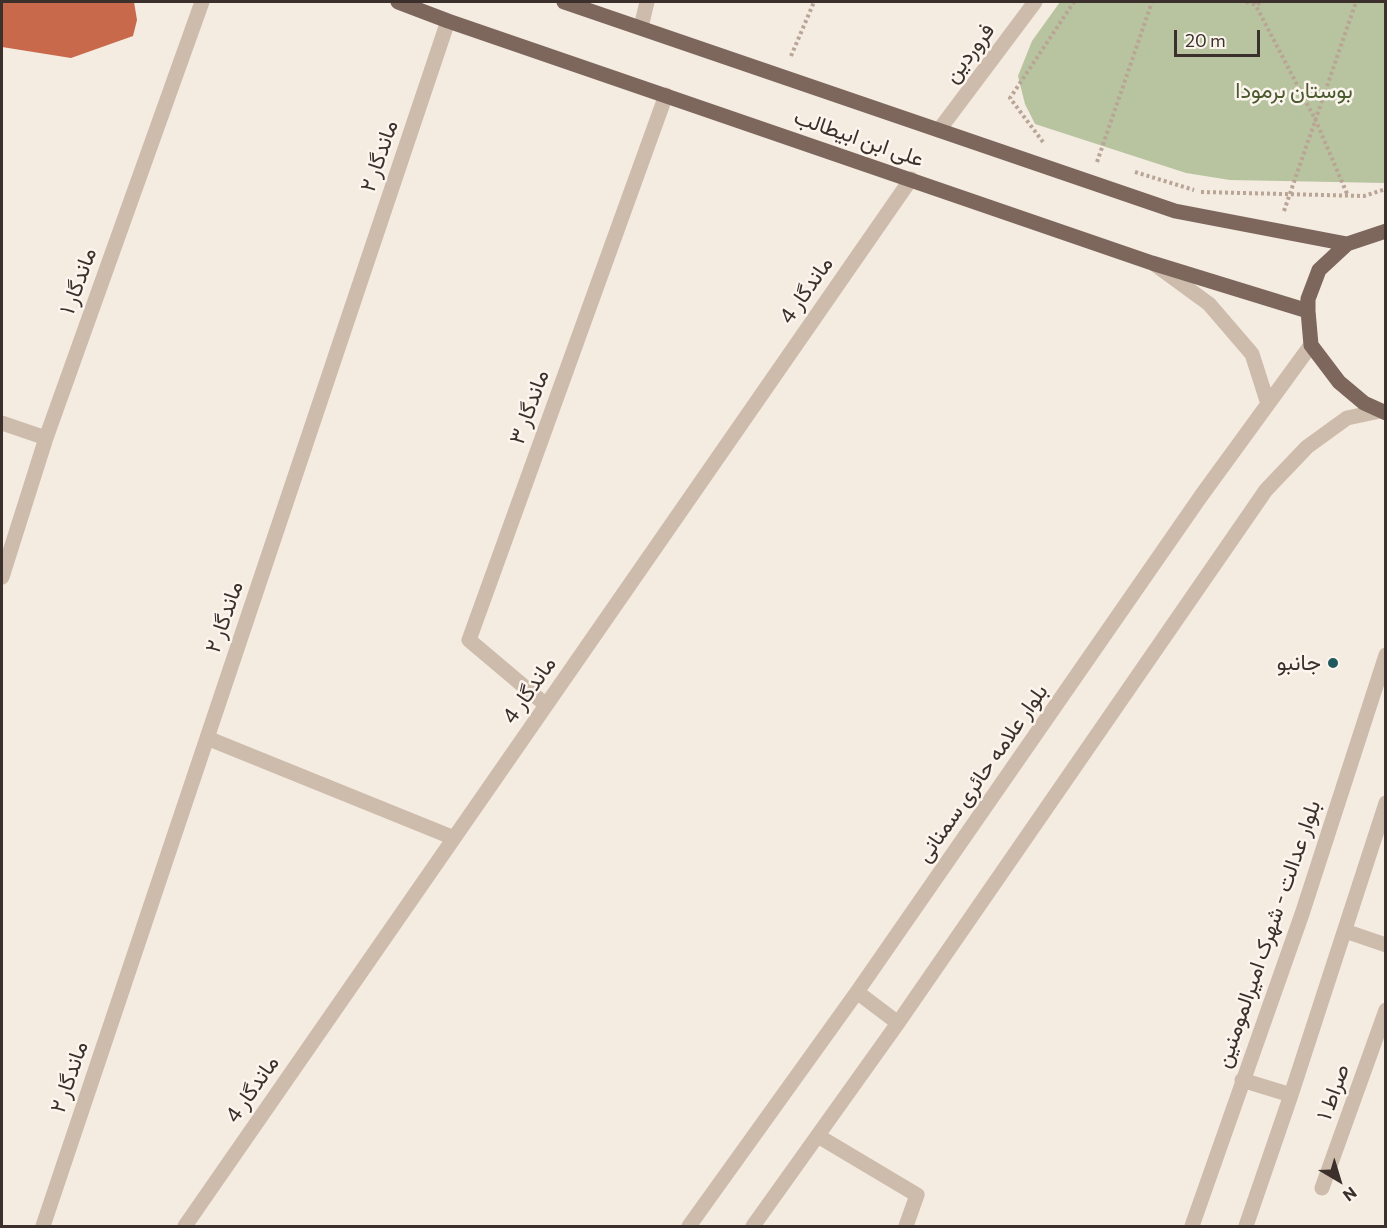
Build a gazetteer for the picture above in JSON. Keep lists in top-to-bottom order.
{
  "streets": {
    "main road": ["علی ابن ابیطالب"],
    "street": [
      "فروردین",
      "ماندگار ۲",
      "ماندگار ۱",
      "ماندگار 4",
      "ماندگار ۳",
      "بلوار علامه حائری سمنانی",
      "بلوار عدالت - شهرک امیرالمومنین",
      "صراط ۱"
    ]
  },
  "crossings": [
    ["فروردین", "علی ابن ابیطالب"],
    ["علی ابن ابیطالب", "ماندگار ۲"],
    ["علی ابن ابیطالب", "ماندگار 4"],
    ["علی ابن ابیطالب", "ماندگار ۳"],
    ["ماندگار 4", "ماندگار ۳"]
  ],
  "parks": ["بوستان برمودا"],
  "places": ["جانبو"],
  "scale_bar": "20 m",
  "north": "bottom right"
}
